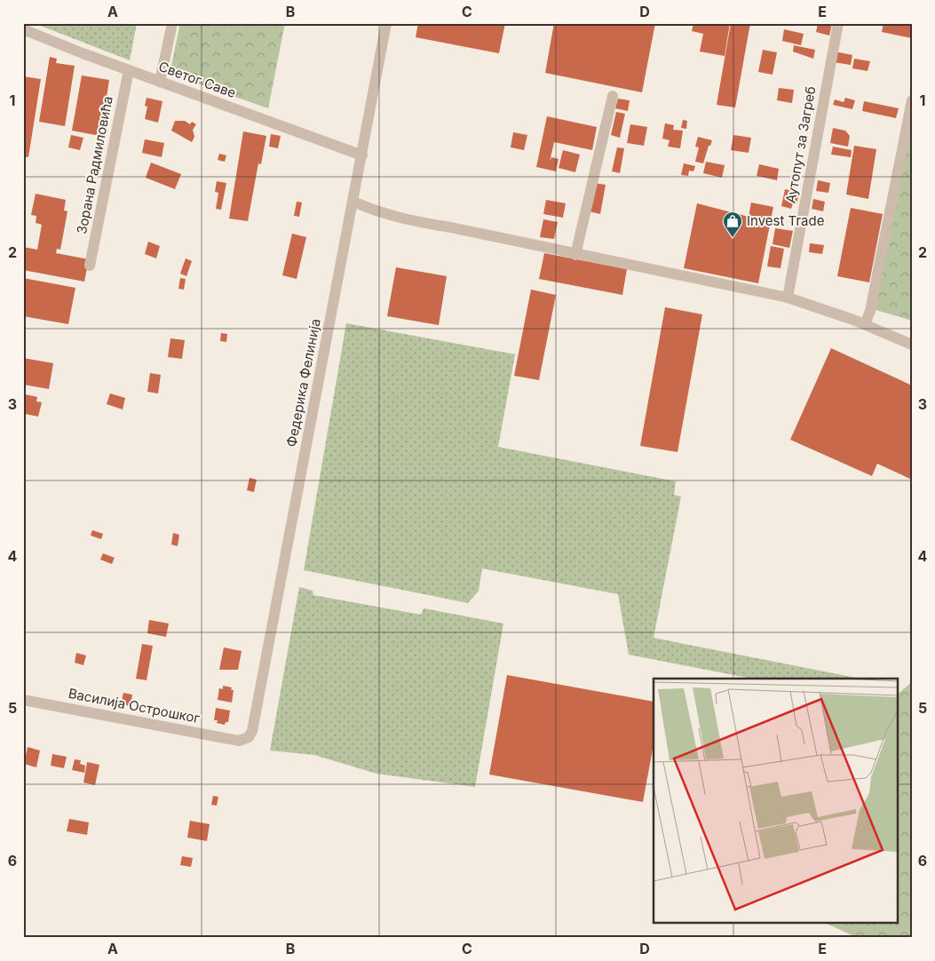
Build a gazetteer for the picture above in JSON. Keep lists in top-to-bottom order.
{
  "streets": {
    "street": [
      "Светог Саве",
      "Аутопут за Загреб",
      "Зорана Радмиловића",
      "Федерика Фелинија",
      "Василија Острошког"
    ]
  },
  "crossings": [
    ["Светог Саве", "Зорана Радмиловића"],
    ["Светог Саве", "Федерика Фелинија"],
    ["Федерика Фелинија", "Василија Острошког"]
  ],
  "places": {
    "shop": ["Invest Trade"]
  },
  "grid": {
    "columns": [
      "A",
      "B",
      "C",
      "D",
      "E"
    ],
    "rows": [
      "1",
      "2",
      "3",
      "4",
      "5",
      "6"
    ]
  }
}
